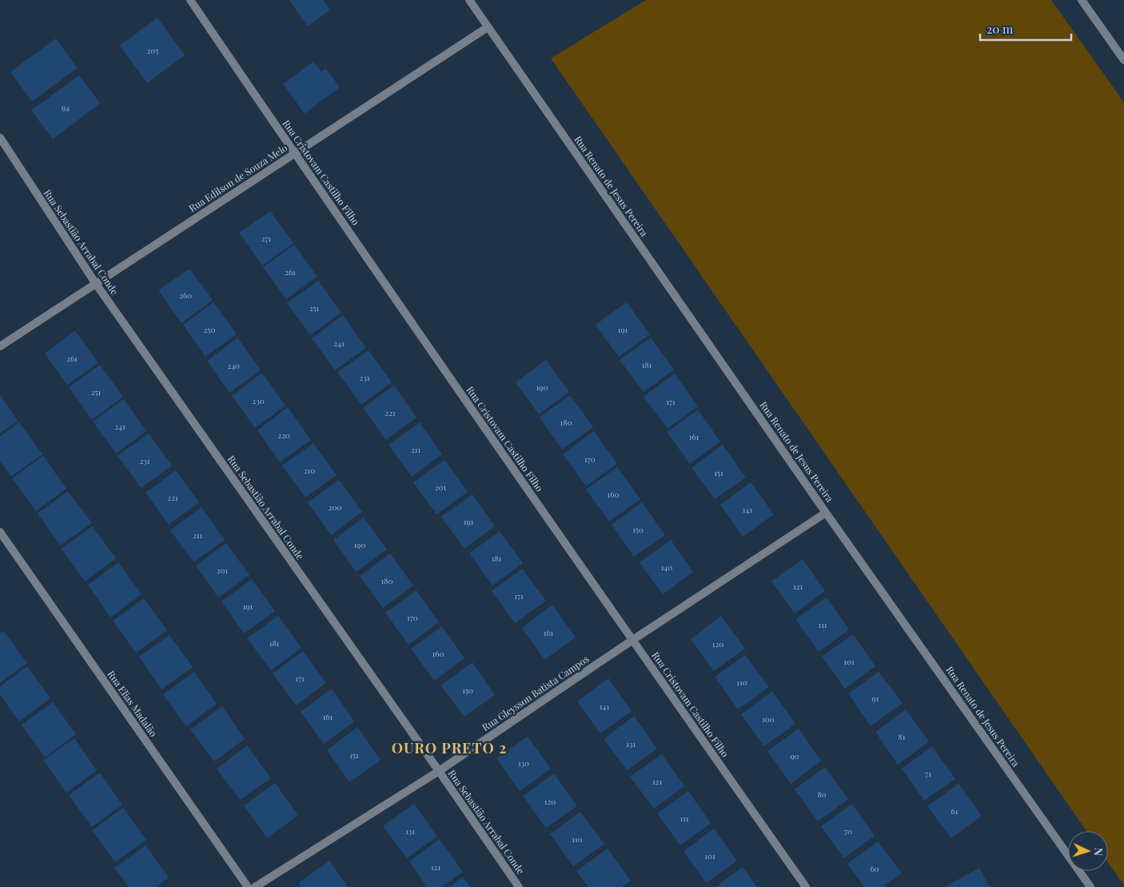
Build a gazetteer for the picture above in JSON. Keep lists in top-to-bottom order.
{
  "streets": {
    "street": [
      "Rua Cristovam Castilho Filho",
      "Rua Edilson de Souza Melo",
      "Rua Renato de Jesus Pereira",
      "Rua Sebastião Arrabal Conde",
      "Rua Gleysson Batista Campos",
      "Rua Elias Madalão"
    ]
  },
  "crossings": [
    ["Rua Cristovam Castilho Filho", "Rua Edilson de Souza Melo"],
    ["Rua Cristovam Castilho Filho", "Rua Gleysson Batista Campos"],
    ["Rua Edilson de Souza Melo", "Rua Renato de Jesus Pereira"],
    ["Rua Edilson de Souza Melo", "Rua Sebastião Arrabal Conde"],
    ["Rua Renato de Jesus Pereira", "Rua Gleysson Batista Campos"],
    ["Rua Sebastião Arrabal Conde", "Rua Gleysson Batista Campos"]
  ],
  "districts": ["OURO PRETO 2"],
  "house_numbers": [
    "205",
    "94",
    "271",
    "261",
    "260",
    "251",
    "250",
    "191",
    "241",
    "261",
    "181",
    "240",
    "231",
    "190",
    "251",
    "230",
    "171",
    "221",
    "180",
    "241",
    "220",
    "161",
    "211",
    "170",
    "231",
    "210",
    "151",
    "201",
    "160",
    "221",
    "200",
    "141",
    "191",
    "150",
    "211",
    "190",
    "181",
    "140",
    "201",
    "180",
    "121",
    "171",
    "191",
    "170",
    "111",
    "161",
    "181",
    "120",
    "160",
    "101",
    "171",
    "110",
    "150",
    "91",
    "141",
    "161",
    "100",
    "81",
    "131",
    "151",
    "90",
    "130",
    "71",
    "121",
    "80",
    "120",
    "61",
    "111",
    "131",
    "70",
    "110",
    "101",
    "121",
    "60"
  ],
  "scale_bar": "20 m",
  "north": "right"
}
